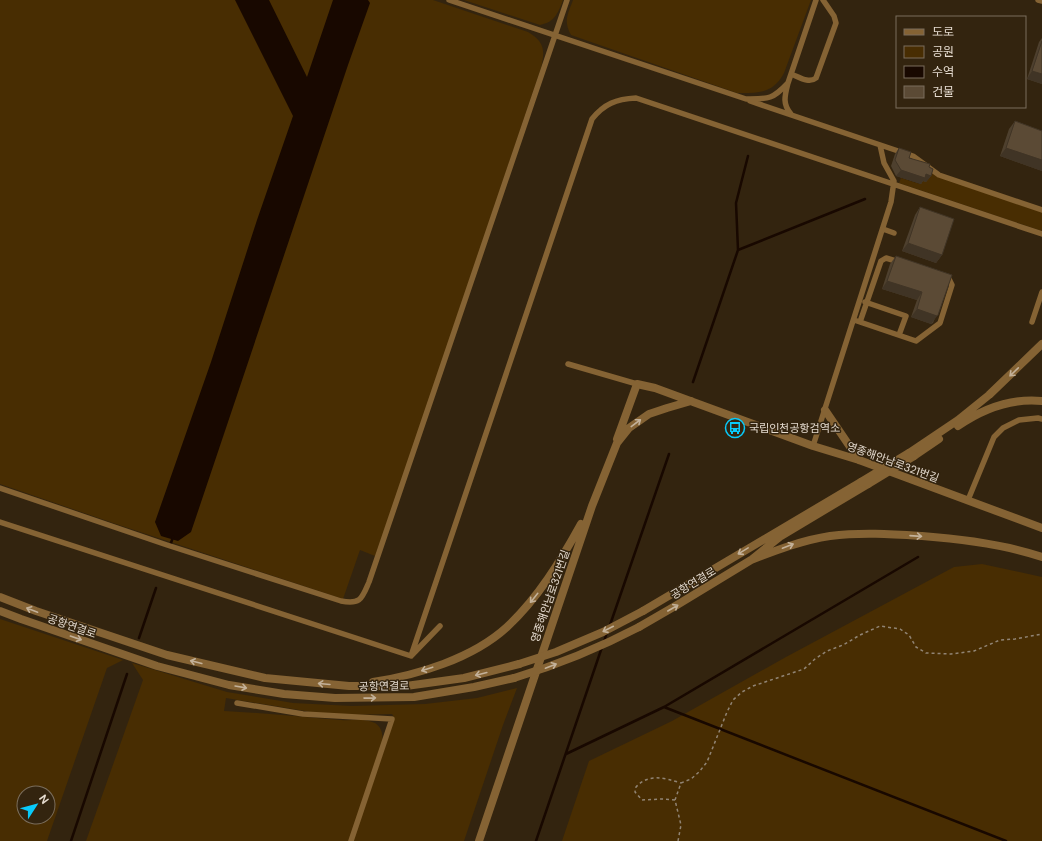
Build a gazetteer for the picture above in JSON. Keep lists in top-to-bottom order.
{
  "streets": {
    "street": ["영종해안남로321번길", "공항연결로"]
  },
  "places": {
    "bus stop": ["국립인천공항검역소"]
  },
  "legend": [
    "도로",
    "공원",
    "수역",
    "건물"
  ],
  "north": "top right"
}
